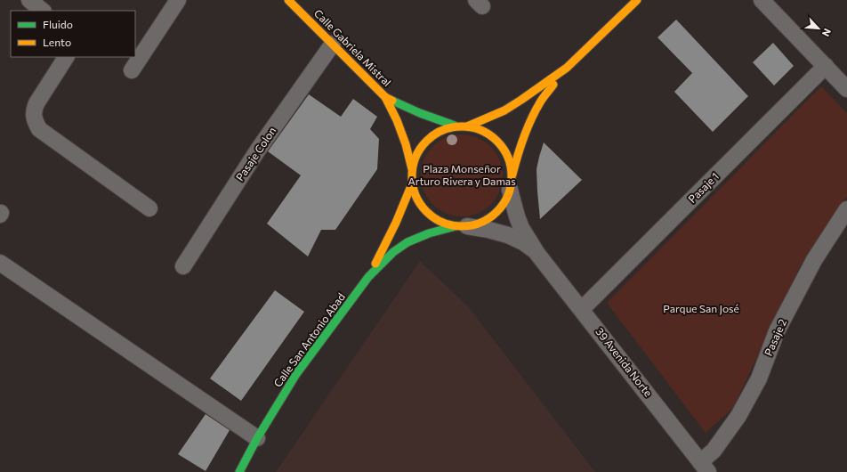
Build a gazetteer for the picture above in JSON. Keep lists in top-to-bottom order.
{
  "streets": {
    "main road": ["Calle Gabriela Mistral", "Calle San Antonio Abad"],
    "street": [
      "Pasaje Colon",
      "Pasaje 1",
      "Pasaje 2",
      "39 Avenida Norte"
    ]
  },
  "crossings": [
    ["Calle Gabriela Mistral", "Pasaje Colon"],
    ["Calle Gabriela Mistral", "Calle San Antonio Abad"],
    ["Calle Gabriela Mistral", "39 Avenida Norte"],
    ["Pasaje 1", "39 Avenida Norte"],
    ["Pasaje 2", "39 Avenida Norte"],
    ["Calle San Antonio Abad", "39 Avenida Norte"]
  ],
  "parks": ["Plaza Monseñor Arturo Rivera y Damas", "Parque San José"],
  "legend": ["Fluido", "Lento"],
  "north": "bottom right"
}
